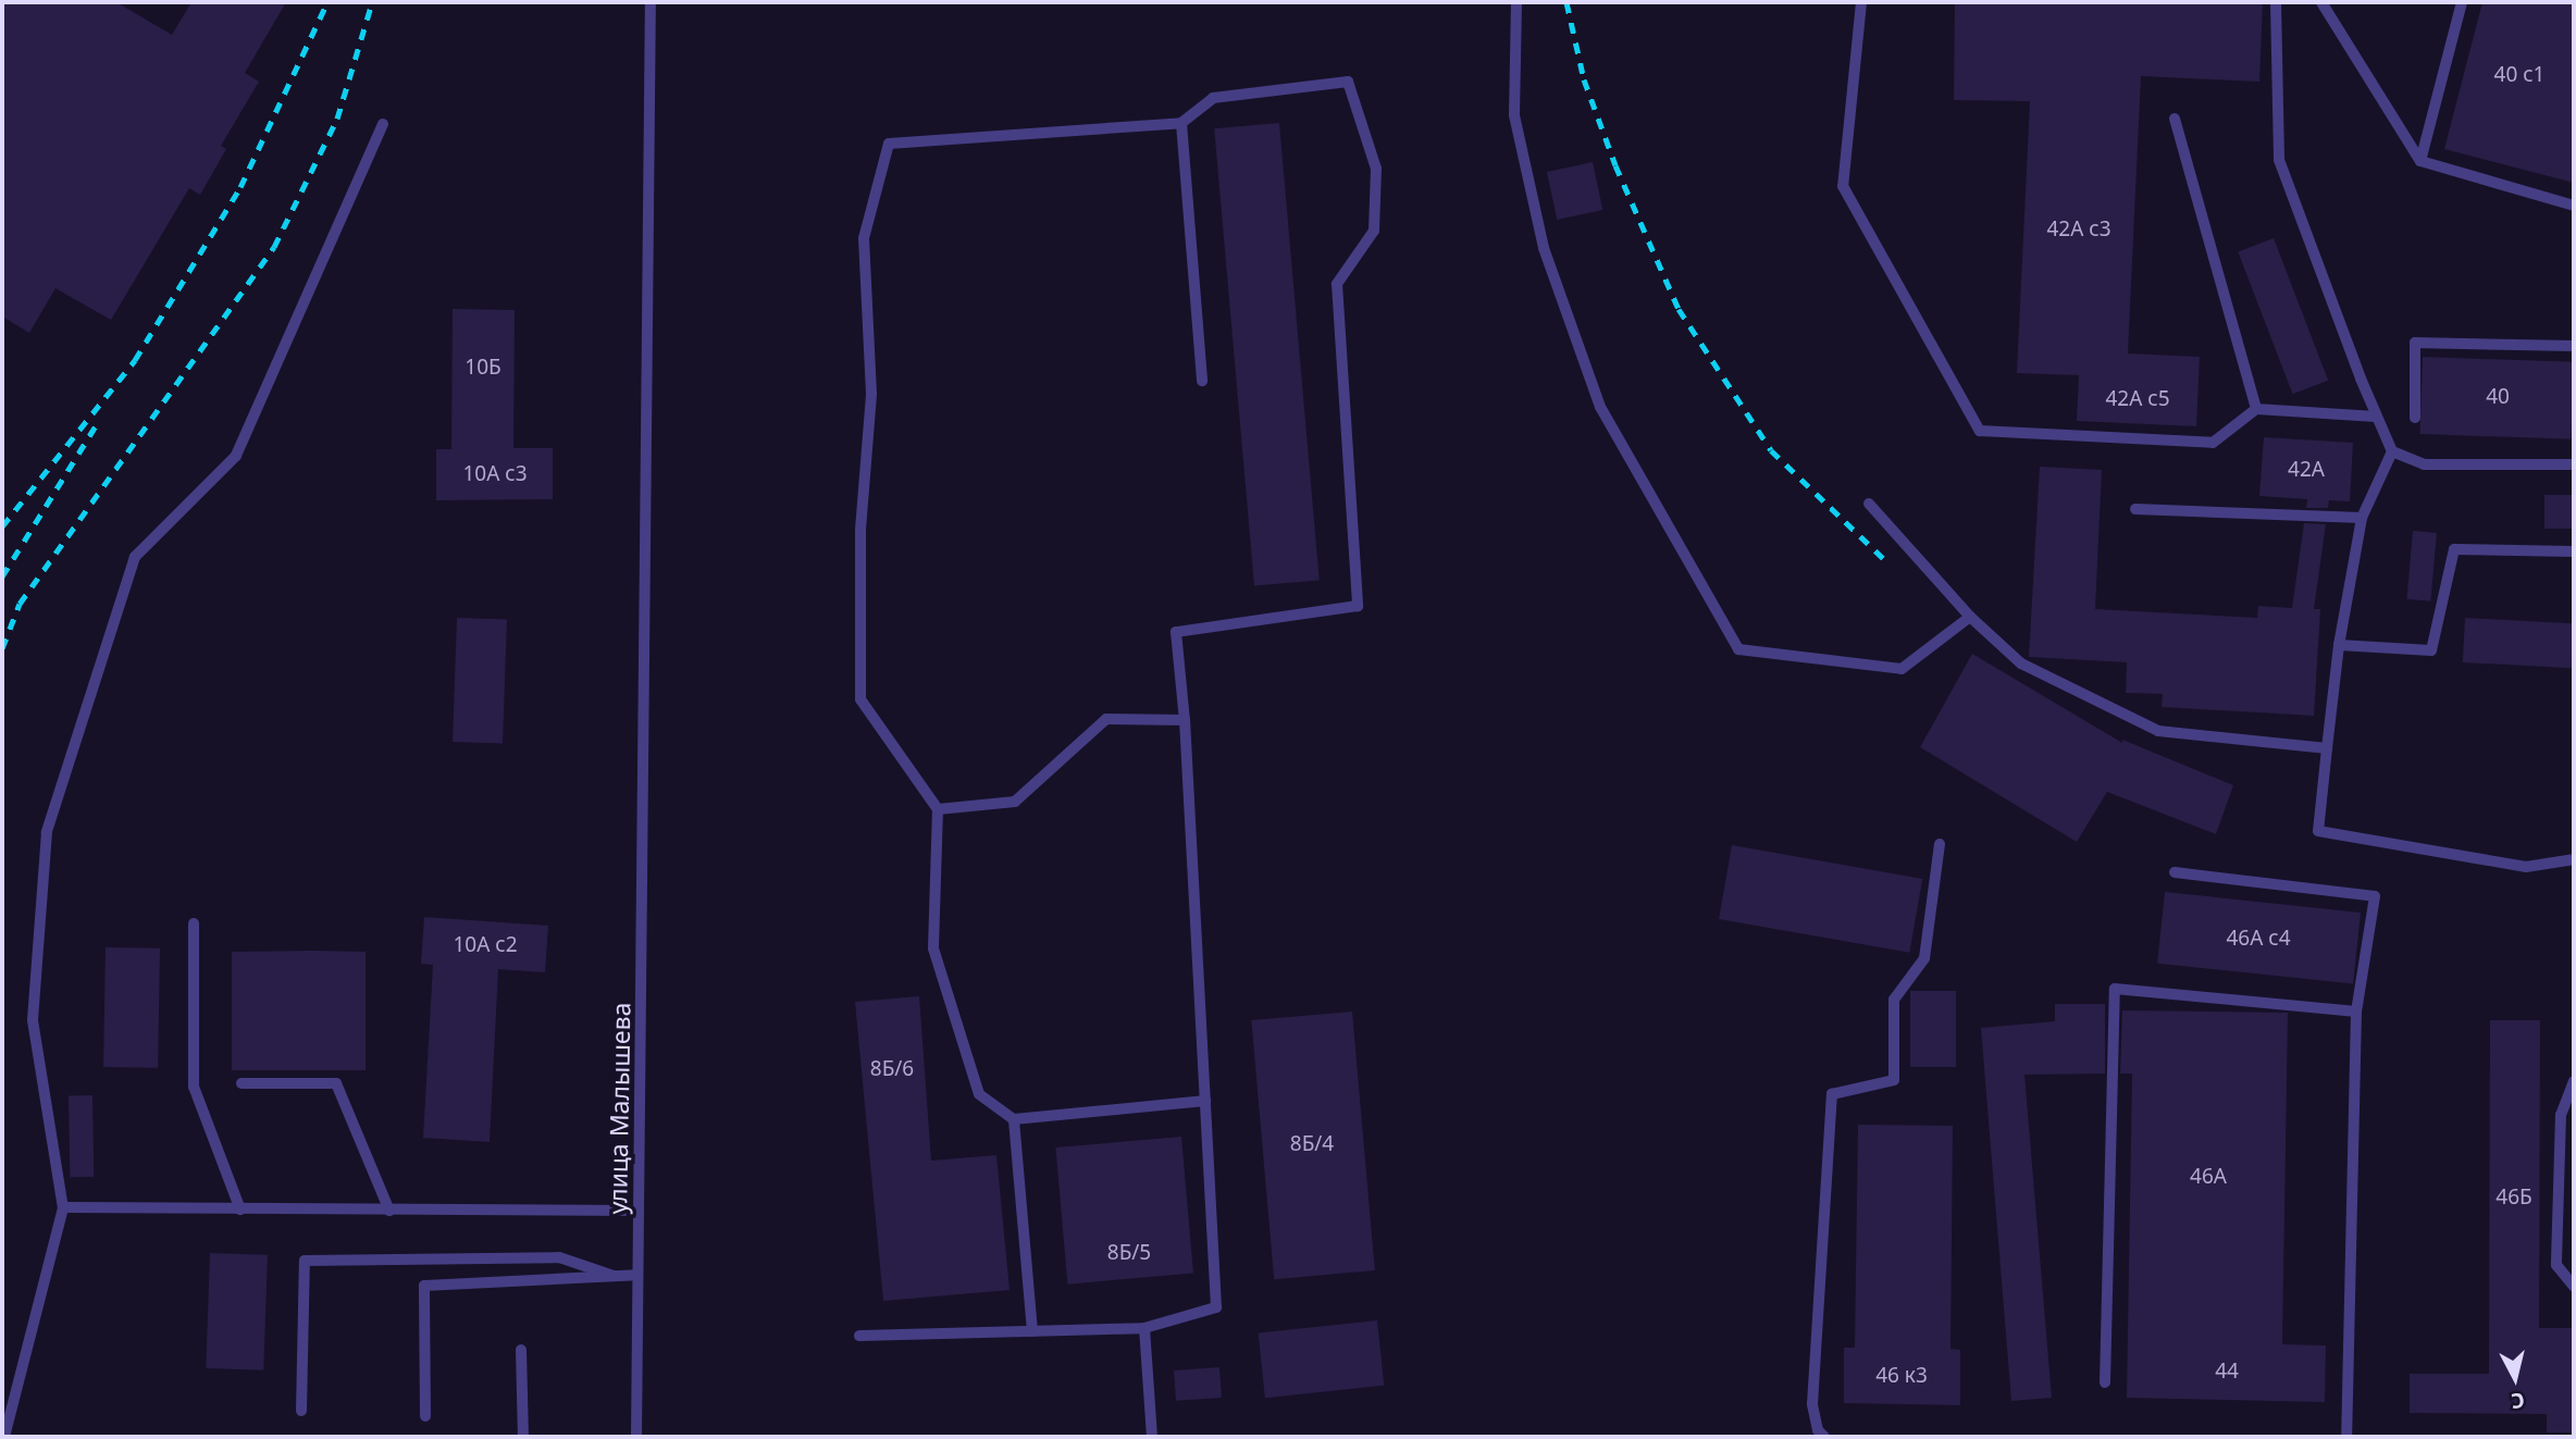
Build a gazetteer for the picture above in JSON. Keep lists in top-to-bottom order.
{
  "streets": {
    "lane": ["улица Малышева"]
  },
  "house_numbers": [
    "40 с1",
    "42А с3",
    "10Б",
    "40",
    "42А с5",
    "42А",
    "10А с3",
    "46А с4",
    "10А с2",
    "8Б/6",
    "8Б/4",
    "46А",
    "46Б",
    "8Б/5",
    "44",
    "46 к3"
  ],
  "north": "bottom"
}
